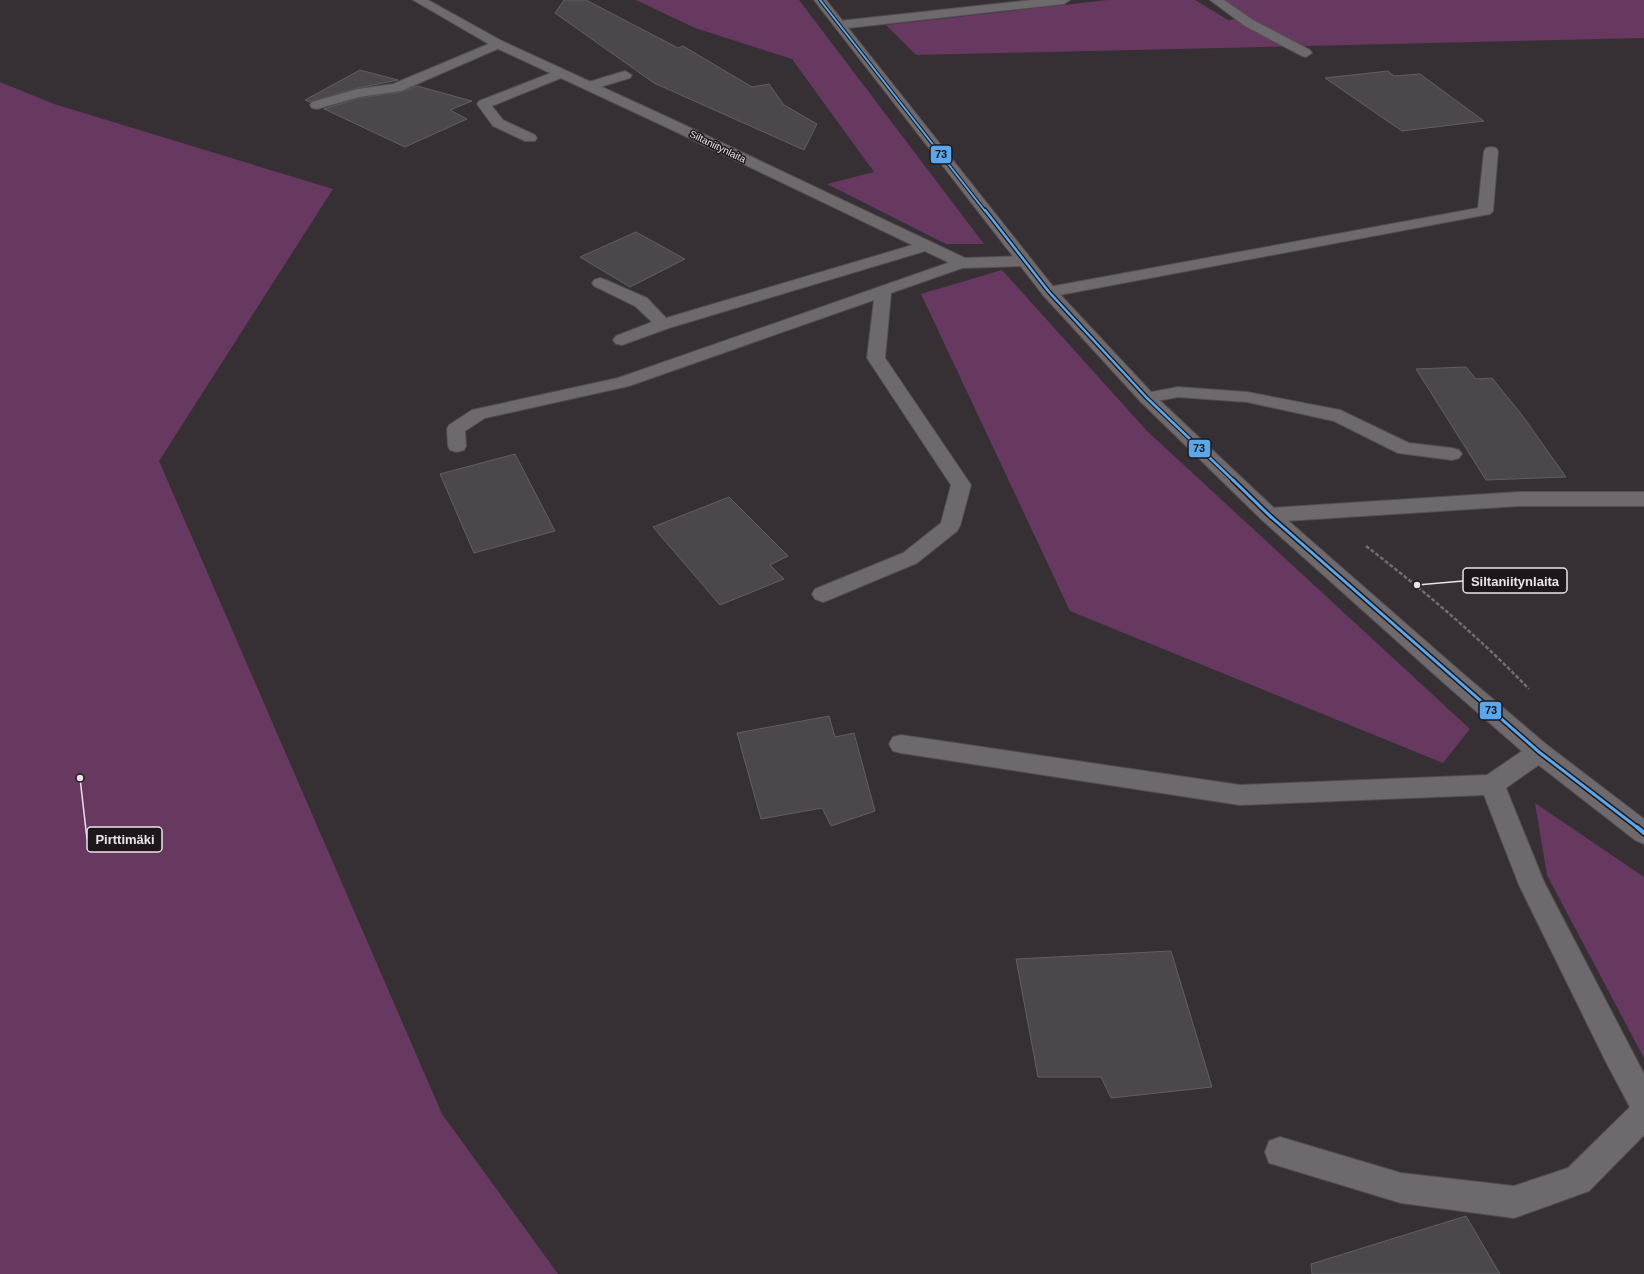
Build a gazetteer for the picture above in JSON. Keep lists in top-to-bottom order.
{
  "streets": {
    "street": ["Siltaniitynlaita"]
  },
  "places": ["Siltaniitynlaita", "Pirttimäki"],
  "lines": ["transit line 73"]
}
